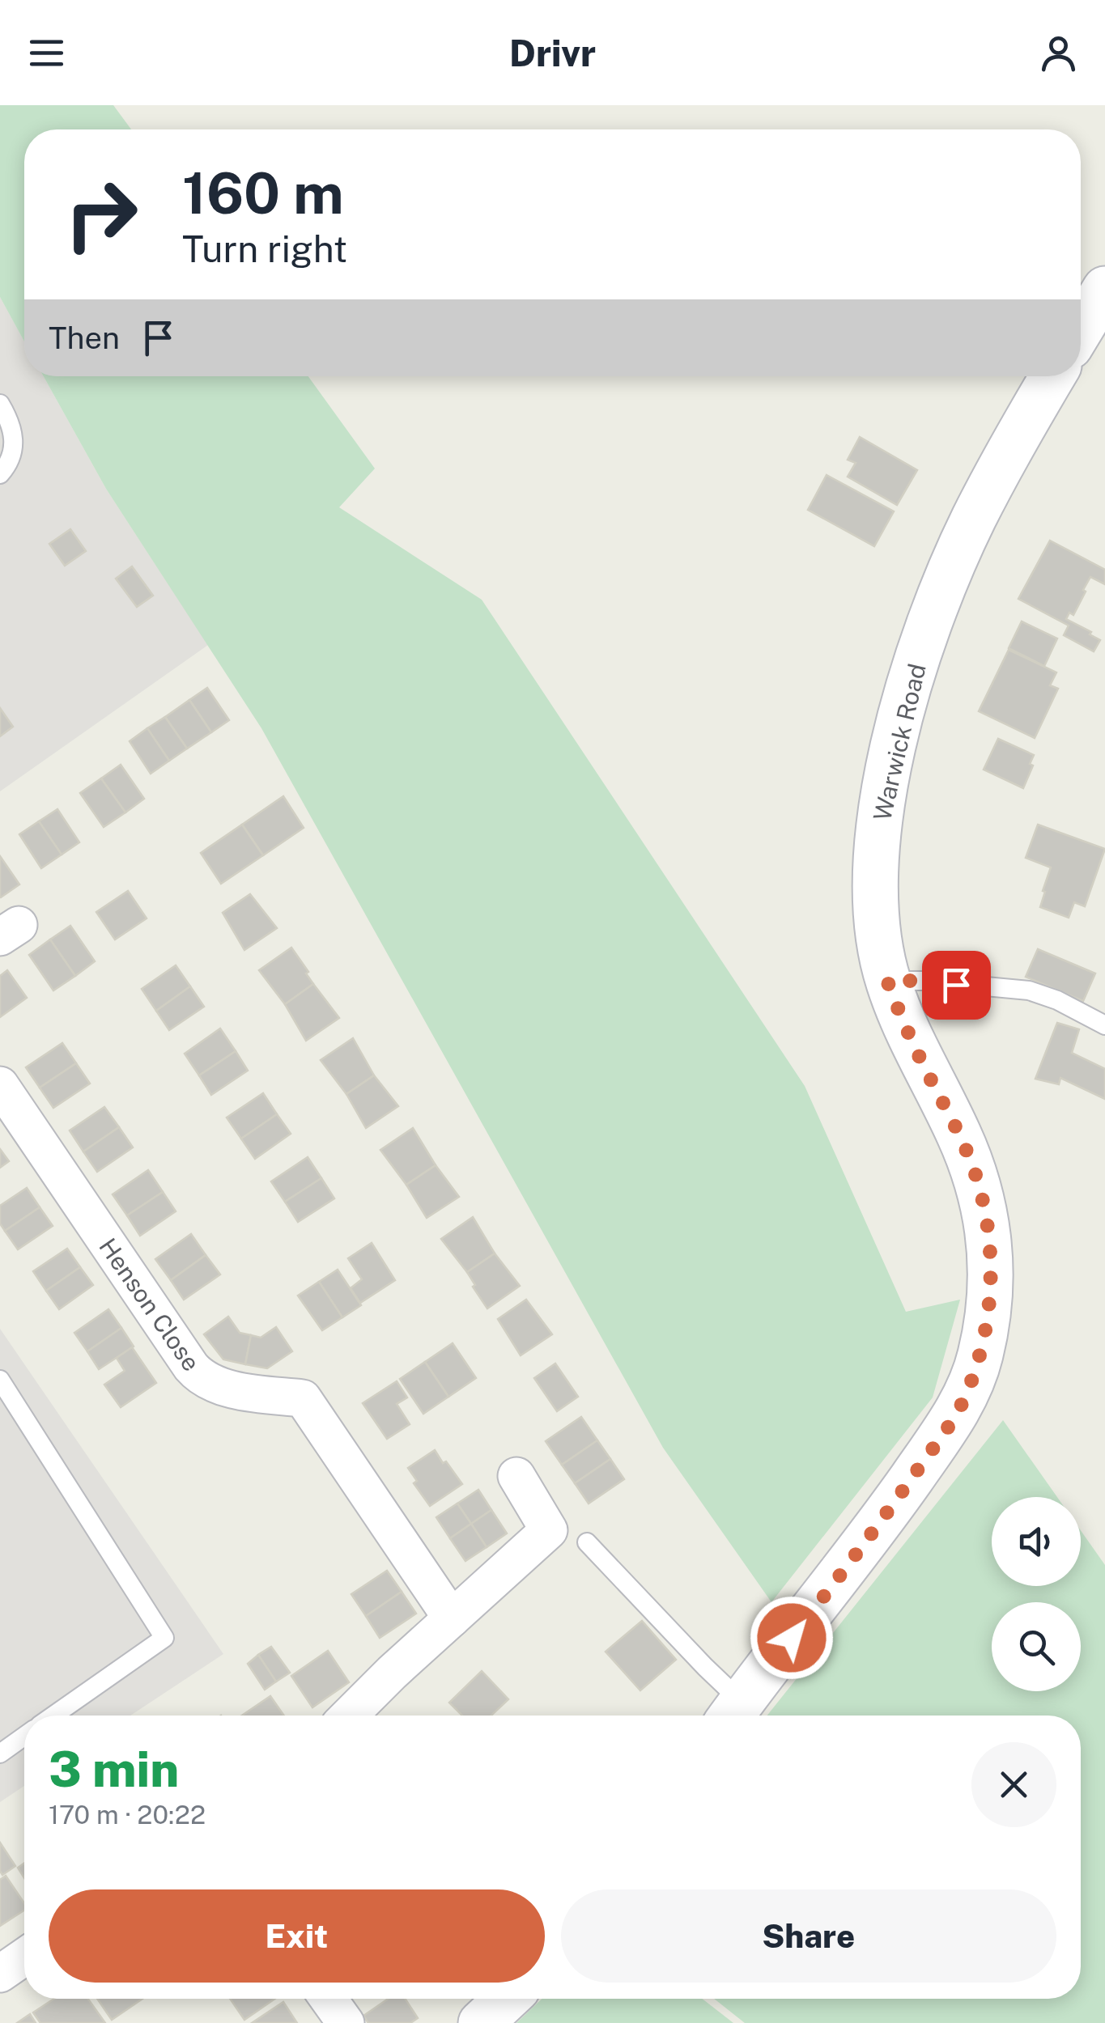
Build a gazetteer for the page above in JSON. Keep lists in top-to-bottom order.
{
  "streets": {
    "street": ["Warwick Road", "Henson Close"]
  },
  "page": {
    "header": "Drivr",
    "turn": ["160 m", "Turn right"],
    "then": "Then",
    "heading": ["3 min", "170 m · 20:22"],
    "buttons": ["Exit", "Share"]
  }
}
